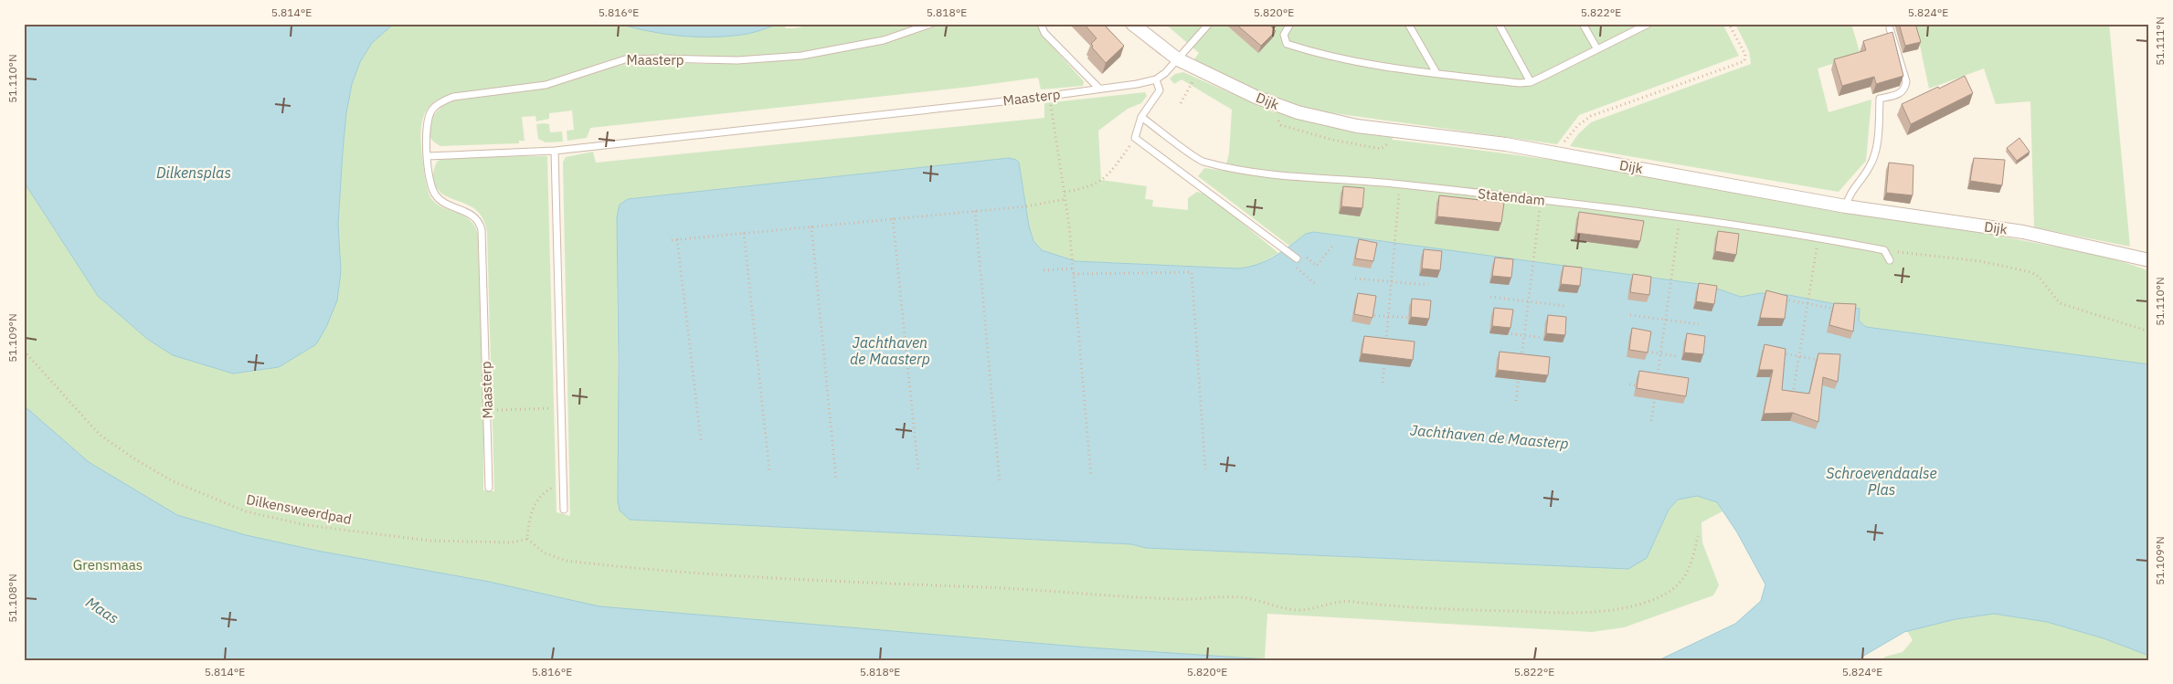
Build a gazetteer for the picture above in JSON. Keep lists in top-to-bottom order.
{
  "streets": {
    "street": ["Dijk"],
    "lane": ["Maasterp", "Statendam"],
    "path": ["Dilkensweerdpad"]
  },
  "crossings": [
    ["Maasterp", "Dijk"]
  ],
  "water": [
    "Dilkensplas",
    "Jachthaven de Maasterp",
    "Schroevendaalse Plas",
    "Maas"
  ],
  "parks": ["Grensmaas"],
  "coordinates": [
    "5.814°E",
    "5.816°E",
    "5.818°E",
    "5.820°E",
    "5.822°E",
    "5.824°E",
    "51.111°N",
    "51.110°N",
    "51.109°N",
    "51.108°N"
  ]
}
